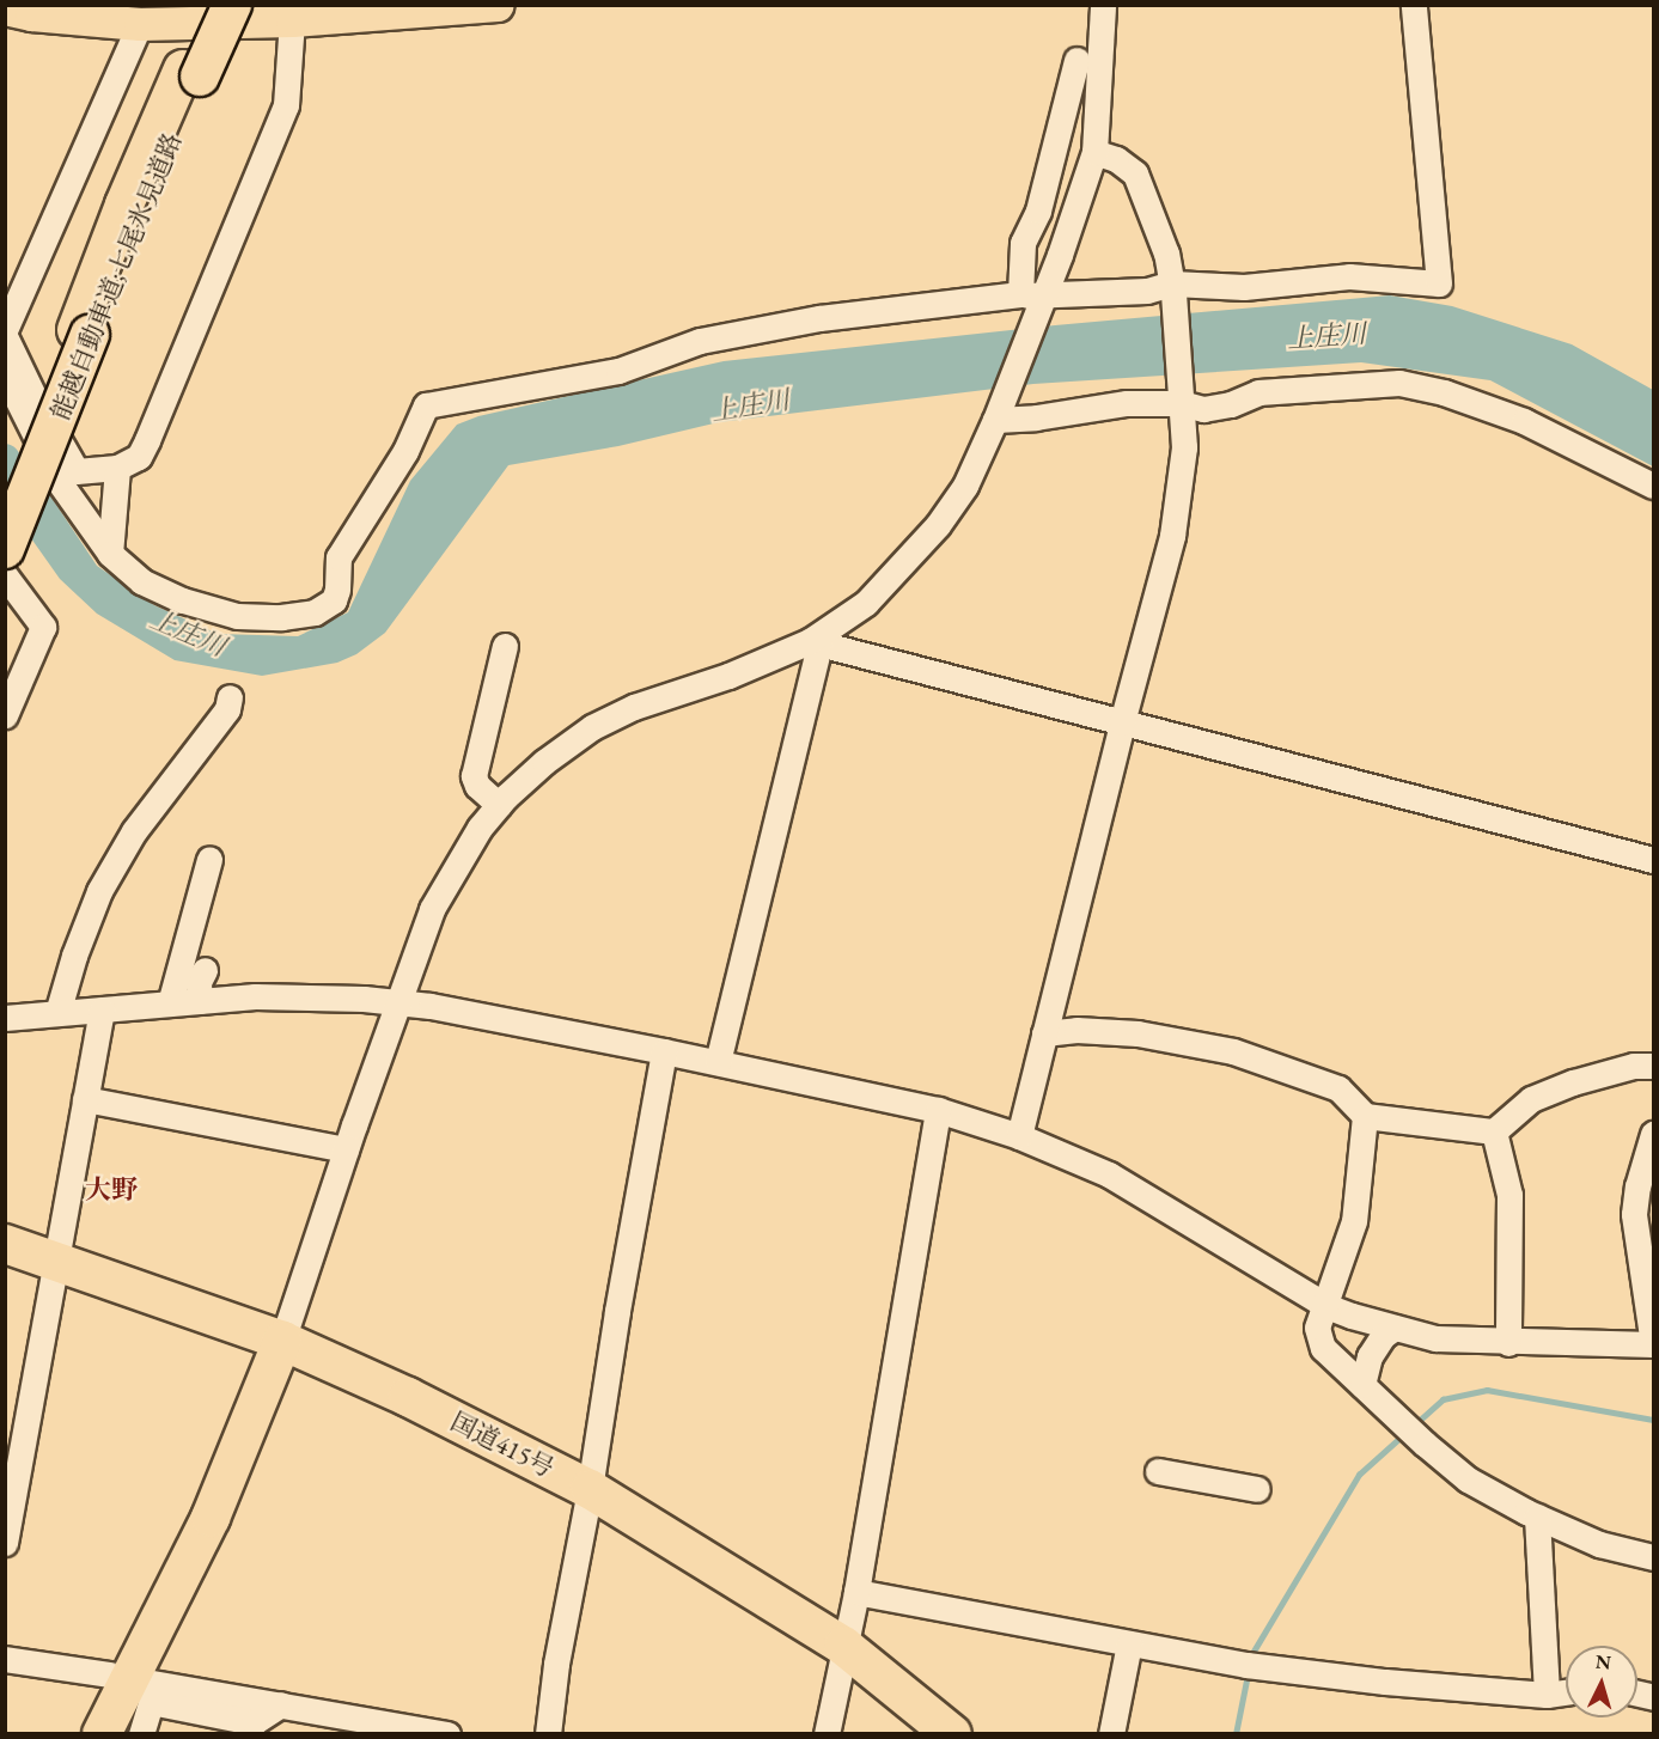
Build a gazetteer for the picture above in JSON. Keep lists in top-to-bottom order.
{
  "streets": {
    "highway": ["能越自動車道;七尾氷見道路", "国道415号"]
  },
  "districts": ["大野"],
  "water": ["上庄川"],
  "north": "top"
}
